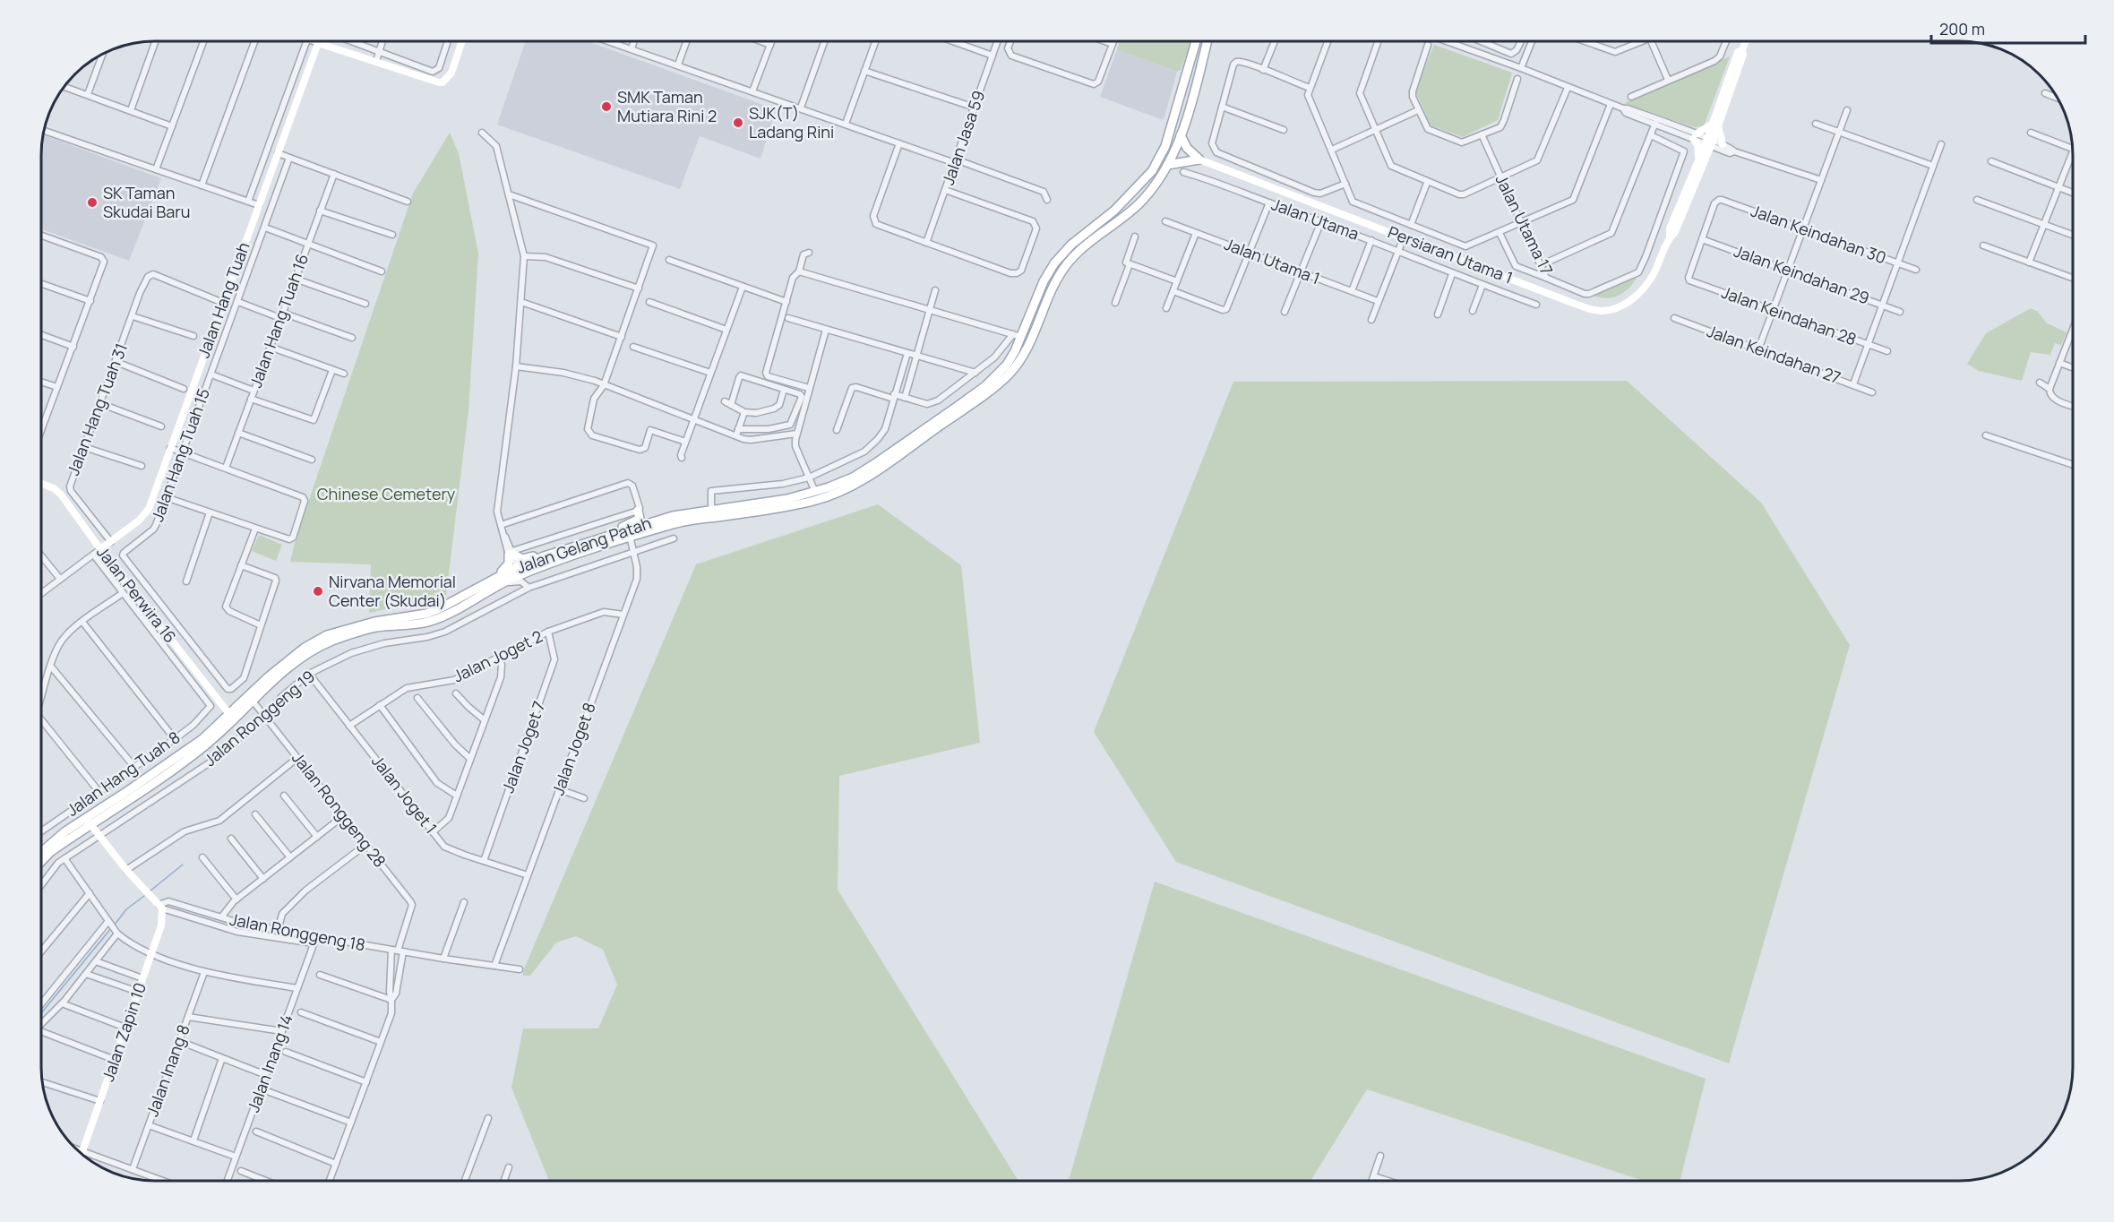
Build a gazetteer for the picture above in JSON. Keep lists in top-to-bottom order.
{
  "streets": {
    "main road": ["Jalan Gelang Patah"],
    "street": [
      "Jalan Jasa 59",
      "Jalan Utama",
      "Jalan Utama 17",
      "Jalan Keindahan 30",
      "Persiaran Utama 1",
      "Jalan Utama 1",
      "Jalan Keindahan 29",
      "Jalan Hang Tuah",
      "Jalan Keindahan 28",
      "Jalan Hang Tuah 16",
      "Jalan Keindahan 27",
      "Jalan Hang Tuah 31",
      "Jalan Hang Tuah 15",
      "Jalan Perwira 16",
      "Jalan Joget 2",
      "Jalan Ronggeng 19",
      "Jalan Joget 7",
      "Jalan Joget 8",
      "Jalan Hang Tuah 8",
      "Jalan Joget 1",
      "Jalan Ronggeng 28",
      "Jalan Ronggeng 18",
      "Jalan Zapin 10",
      "Jalan Inang 14",
      "Jalan Inang 8"
    ]
  },
  "crossings": [
    ["Jalan Keindahan 30", "Jalan Keindahan 29"],
    ["Jalan Keindahan 30", "Jalan Keindahan 28"],
    ["Jalan Keindahan 29", "Jalan Keindahan 28"],
    ["Jalan Hang Tuah", "Jalan Hang Tuah 31"],
    ["Jalan Hang Tuah", "Jalan Perwira 16"],
    ["Jalan Gelang Patah", "Jalan Perwira 16"],
    ["Jalan Gelang Patah", "Jalan Joget 8"],
    ["Jalan Gelang Patah", "Jalan Ronggeng 28"],
    ["Jalan Joget 2", "Jalan Joget 7"],
    ["Jalan Joget 2", "Jalan Joget 8"],
    ["Jalan Joget 2", "Jalan Joget 1"],
    ["Jalan Ronggeng 19", "Jalan Joget 8"],
    ["Jalan Ronggeng 19", "Jalan Joget 1"],
    ["Jalan Ronggeng 19", "Jalan Ronggeng 28"],
    ["Jalan Joget 7", "Jalan Joget 1"],
    ["Jalan Joget 8", "Jalan Joget 1"],
    ["Jalan Joget 8", "Jalan Ronggeng 18"],
    ["Jalan Ronggeng 28", "Jalan Ronggeng 18"],
    ["Jalan Ronggeng 18", "Jalan Zapin 10"],
    ["Jalan Ronggeng 18", "Jalan Inang 14"]
  ],
  "parks": ["Chinese Cemetery"],
  "places": [
    "SMK Taman Mutiara Rini 2",
    "SJK(T) Ladang Rini",
    "SK Taman Skudai Baru",
    "Nirvana Memorial Center (Skudai)"
  ],
  "scale_bar": "200 m"
}
